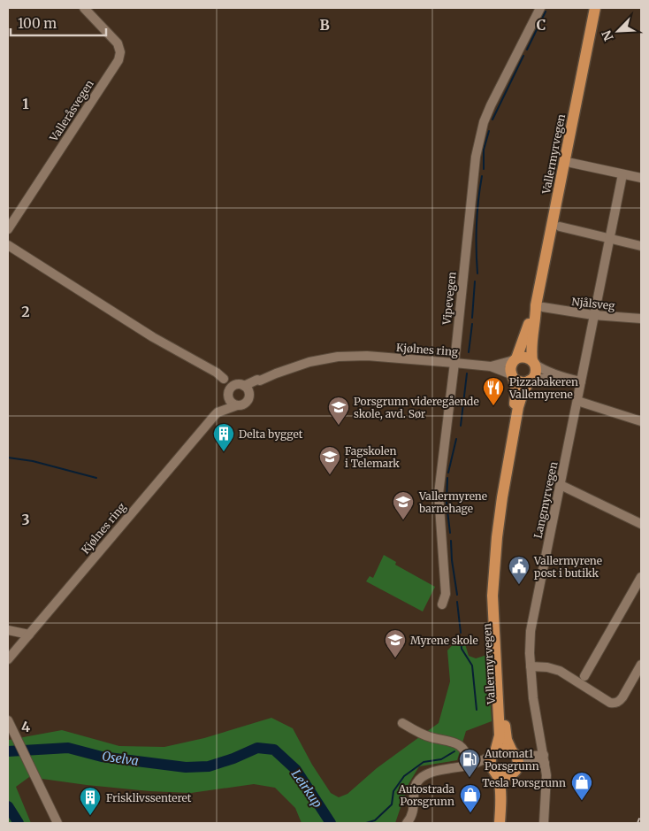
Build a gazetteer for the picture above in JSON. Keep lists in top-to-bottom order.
{
  "streets": {
    "main road": ["Vallermyrvegen"],
    "street": [
      "Valleråsvegen",
      "Vipevegen",
      "Njålsveg",
      "Kjølnes ring",
      "Langmyrvegen"
    ]
  },
  "crossings": [
    ["Vallermyrvegen", "Njålsveg"],
    ["Vallermyrvegen", "Kjølnes ring"],
    ["Vipevegen", "Kjølnes ring"],
    ["Njålsveg", "Langmyrvegen"]
  ],
  "water": ["Oselva", "Leirkup"],
  "places": {
    "restaurant": ["Pizzabakeren Vallemyrene"],
    "school or university": [
      "Porsgrunn videregående skole, avd. Sør",
      "Fagskolen i Telemark",
      "Vallermyrene barnehage",
      "Myrene skole"
    ],
    "building": ["Delta bygget", "Frisklivssenteret"],
    "public building": ["Vallermyrene post i butikk"],
    "fuel station": ["Automat1 Porsgrunn"],
    "shop": ["Tesla Porsgrunn", "Autostrada Porsgrunn"]
  },
  "scale_bar": "100 m",
  "north": "bottom left",
  "grid": {
    "columns": ["B", "C"],
    "rows": [
      "1",
      "2",
      "3",
      "4"
    ]
  }
}
